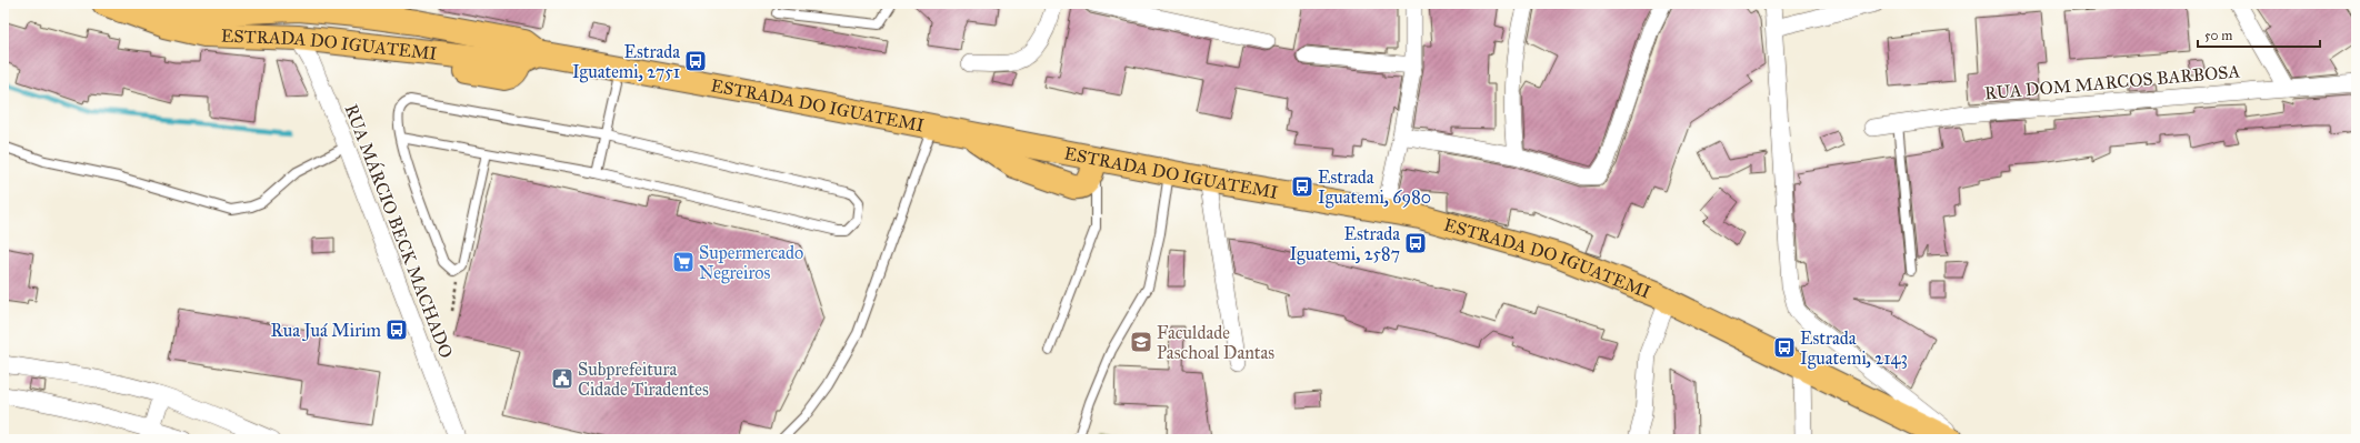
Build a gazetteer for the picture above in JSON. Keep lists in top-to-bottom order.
{
  "streets": {
    "main road": ["ESTRADA DO IGUATEMI"],
    "street": ["RUA DOM MARCOS BARBOSA", "RUA MÁRCIO BECK MACHADO"]
  },
  "crossings": [
    ["ESTRADA DO IGUATEMI", "RUA MÁRCIO BECK MACHADO"]
  ],
  "places": {
    "bus stop": [
      "Estrada Iguatemi, 2751",
      "Estrada Iguatemi, 6980",
      "Estrada Iguatemi, 2587",
      "Rua Juá Mirim",
      "Estrada Iguatemi, 2143"
    ],
    "supermarket": ["Supermercado Negreiros"],
    "school or university": ["Faculdade Paschoal Dantas"],
    "public building": ["Subprefeitura Cidade Tiradentes"]
  },
  "scale_bar": "50 m"
}
